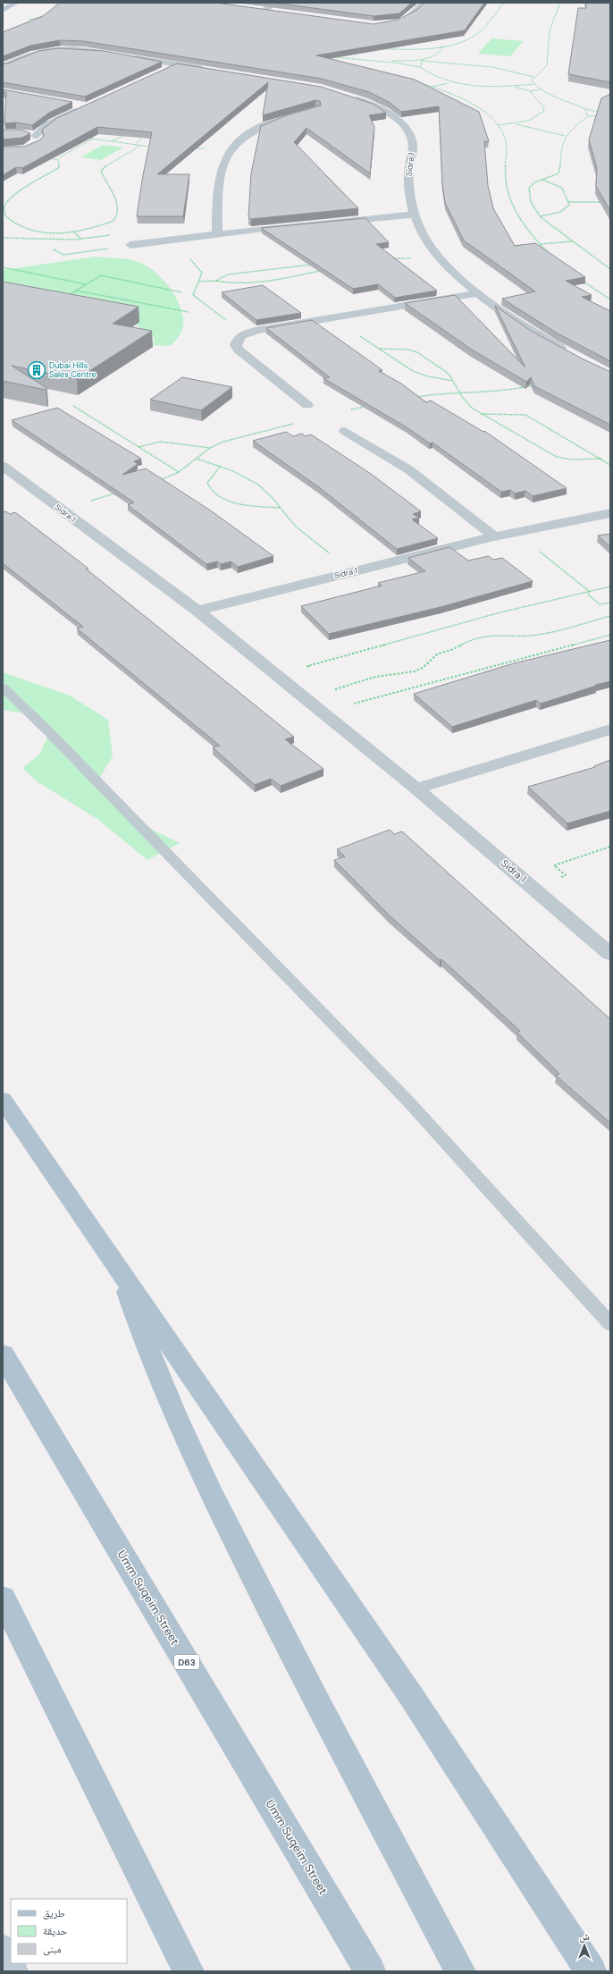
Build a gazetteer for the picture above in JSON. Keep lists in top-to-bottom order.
{
  "streets": {
    "main road": ["Umm Suqeim Street", "D63"],
    "street": ["Sidra 1"]
  },
  "places": {
    "building": ["Dubai Hills Sales Centre"]
  },
  "legend": ["طريق", "حديقة", "مبنى"],
  "north": "top"
}
